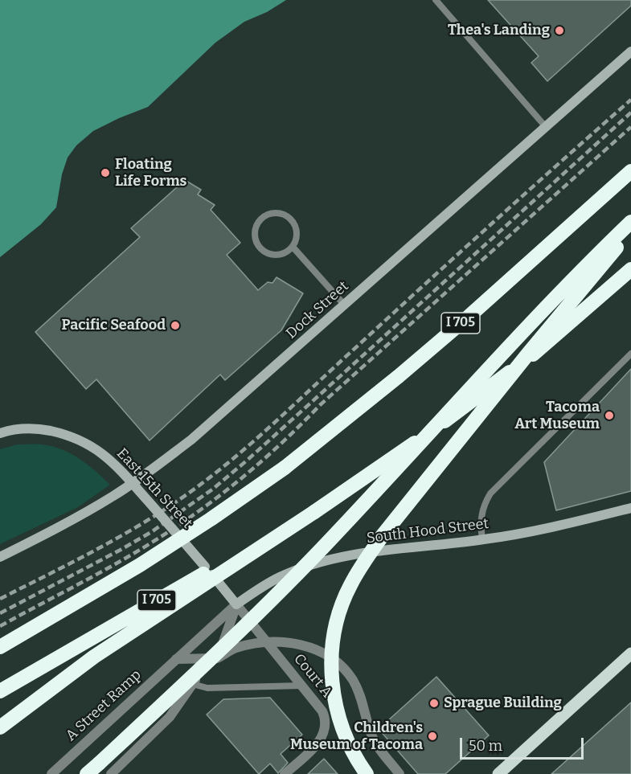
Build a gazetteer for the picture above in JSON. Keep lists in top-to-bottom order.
{
  "streets": {
    "highway": ["I 705"],
    "street": [
      "Dock Street",
      "East 15th Street",
      "South Hood Street",
      "Court A",
      "A Street Ramp"
    ]
  },
  "crossings": [
    ["East 15th Street", "South Hood Street"],
    ["East 15th Street", "Court A"],
    ["East 15th Street", "A Street Ramp"],
    ["South Hood Street", "Court A"],
    ["South Hood Street", "A Street Ramp"],
    ["Court A", "A Street Ramp"]
  ],
  "places": [
    "Thea's Landing",
    "Floating Life Forms",
    "Pacific Seafood",
    "Tacoma Art Museum",
    "Sprague Building",
    "Children's Museum of Tacoma"
  ],
  "scale_bar": "50 m"
}
